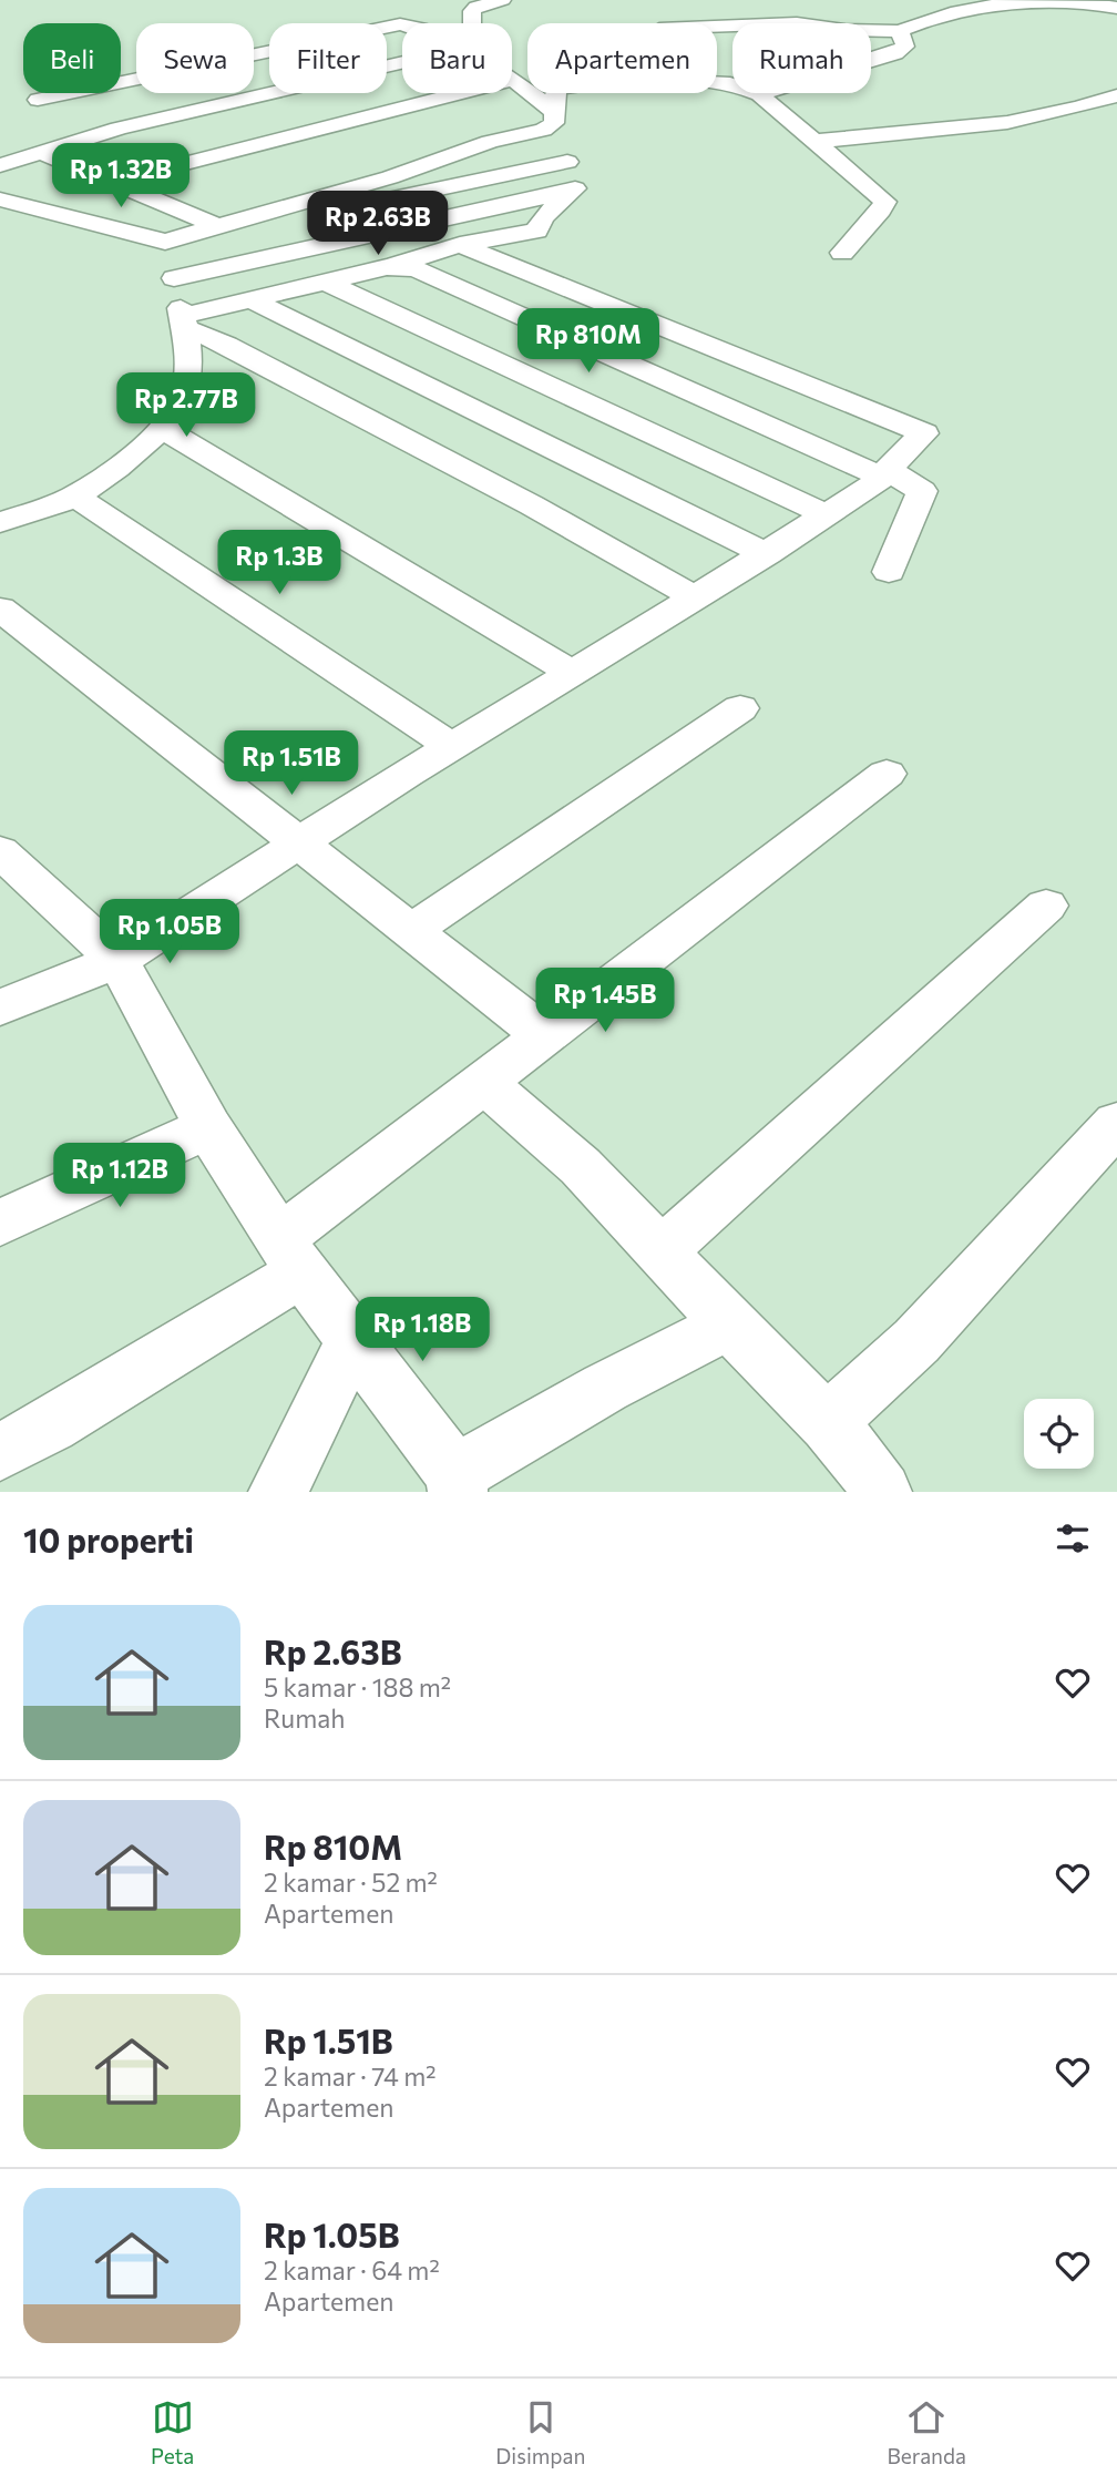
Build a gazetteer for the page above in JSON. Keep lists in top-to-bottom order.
{
  "page": {
    "chip": [
      "Beli",
      "Sewa",
      "Filter",
      "Baru",
      "Apartemen",
      "Rumah"
    ],
    "price": [
      "Rp 1.32B",
      "Rp 2.63B",
      "Rp 810M",
      "Rp 2.77B",
      "Rp 1.3B",
      "Rp 1.51B",
      "Rp 1.05B",
      "Rp 1.45B",
      "Rp 1.12B",
      "Rp 1.18B"
    ],
    "heading": "10 properti",
    "list": [
      {
        "name": "Rp 2.63B",
        "note": "5 kamar · 188 m² · Rumah"
      },
      {
        "name": "Rp 810M",
        "note": "2 kamar · 52 m² · Apartemen"
      },
      {
        "name": "Rp 1.51B",
        "note": "2 kamar · 74 m² · Apartemen"
      },
      {
        "name": "Rp 1.05B",
        "note": "2 kamar · 64 m² · Apartemen"
      }
    ],
    "tabs": ["Peta", "Disimpan", "Beranda"]
  }
}
